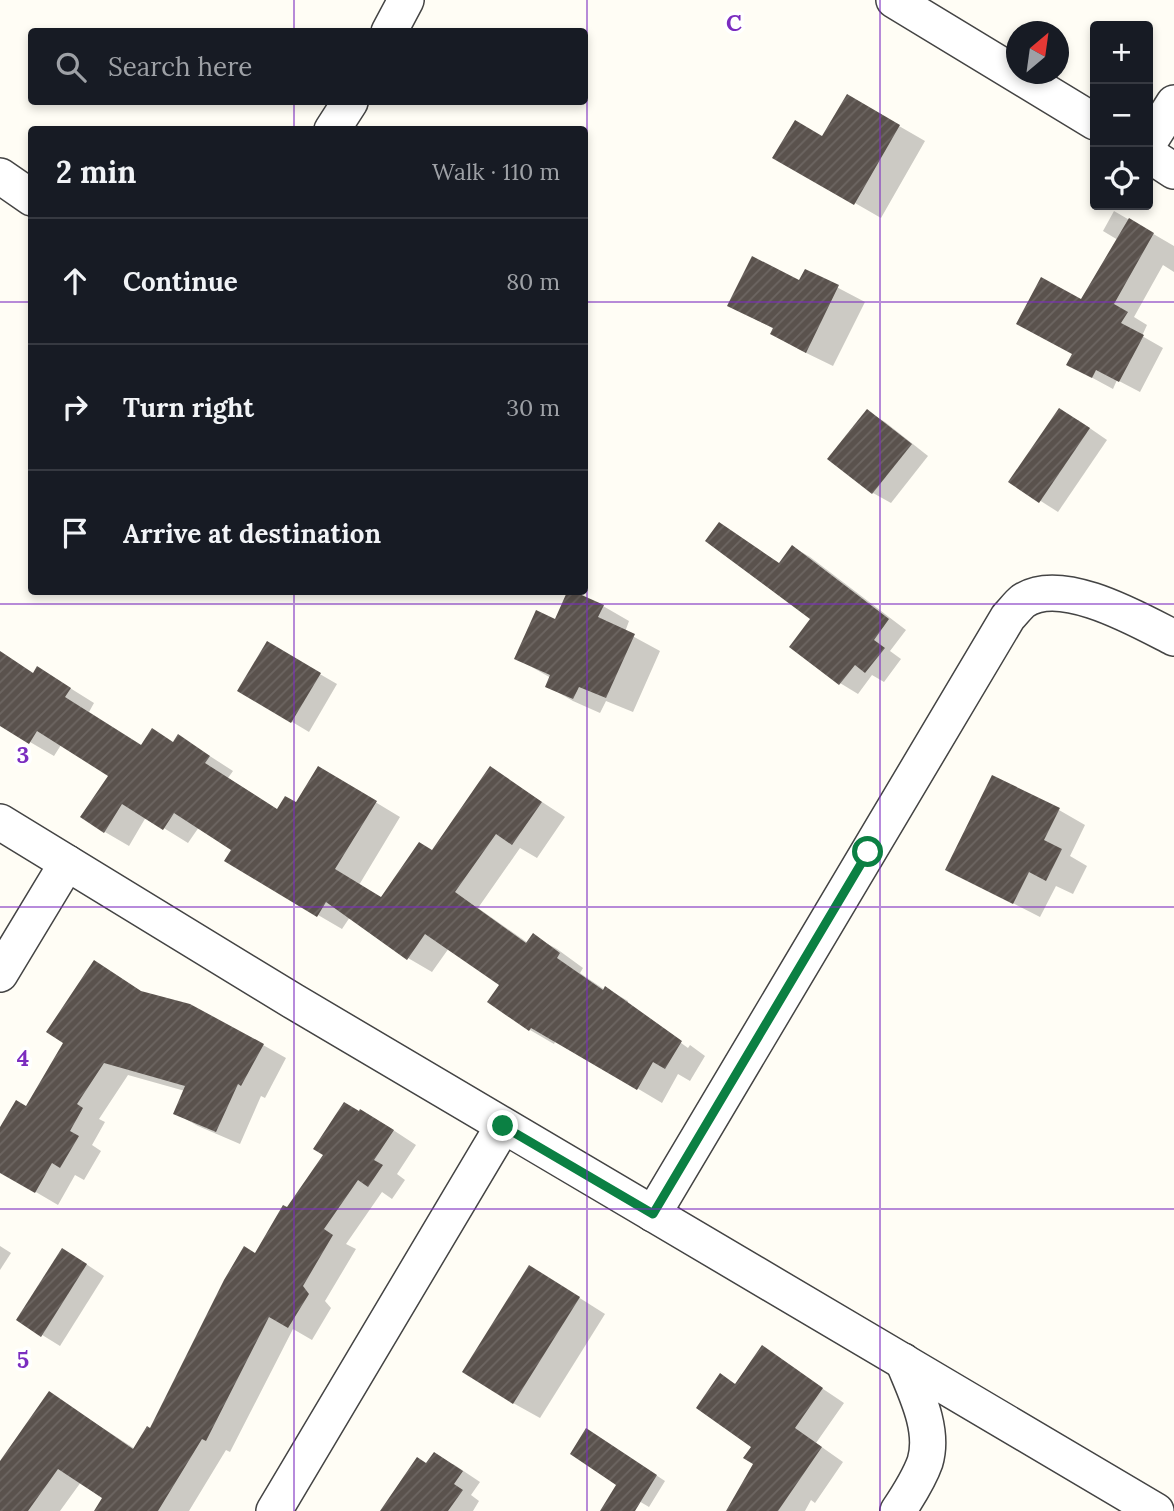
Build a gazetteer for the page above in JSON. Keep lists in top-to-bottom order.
{
  "north": "top right",
  "page": {
    "map_buttons": ["+", "−"],
    "search": "Search here",
    "heading": ["2 min", "Walk · 110 m"],
    "list": [
      ["Continue", "80 m"],
      ["Turn right", "30 m"],
      "Arrive at destination"
    ]
  },
  "grid": {
    "columns": ["C"],
    "rows": ["3", "4", "5"]
  }
}
